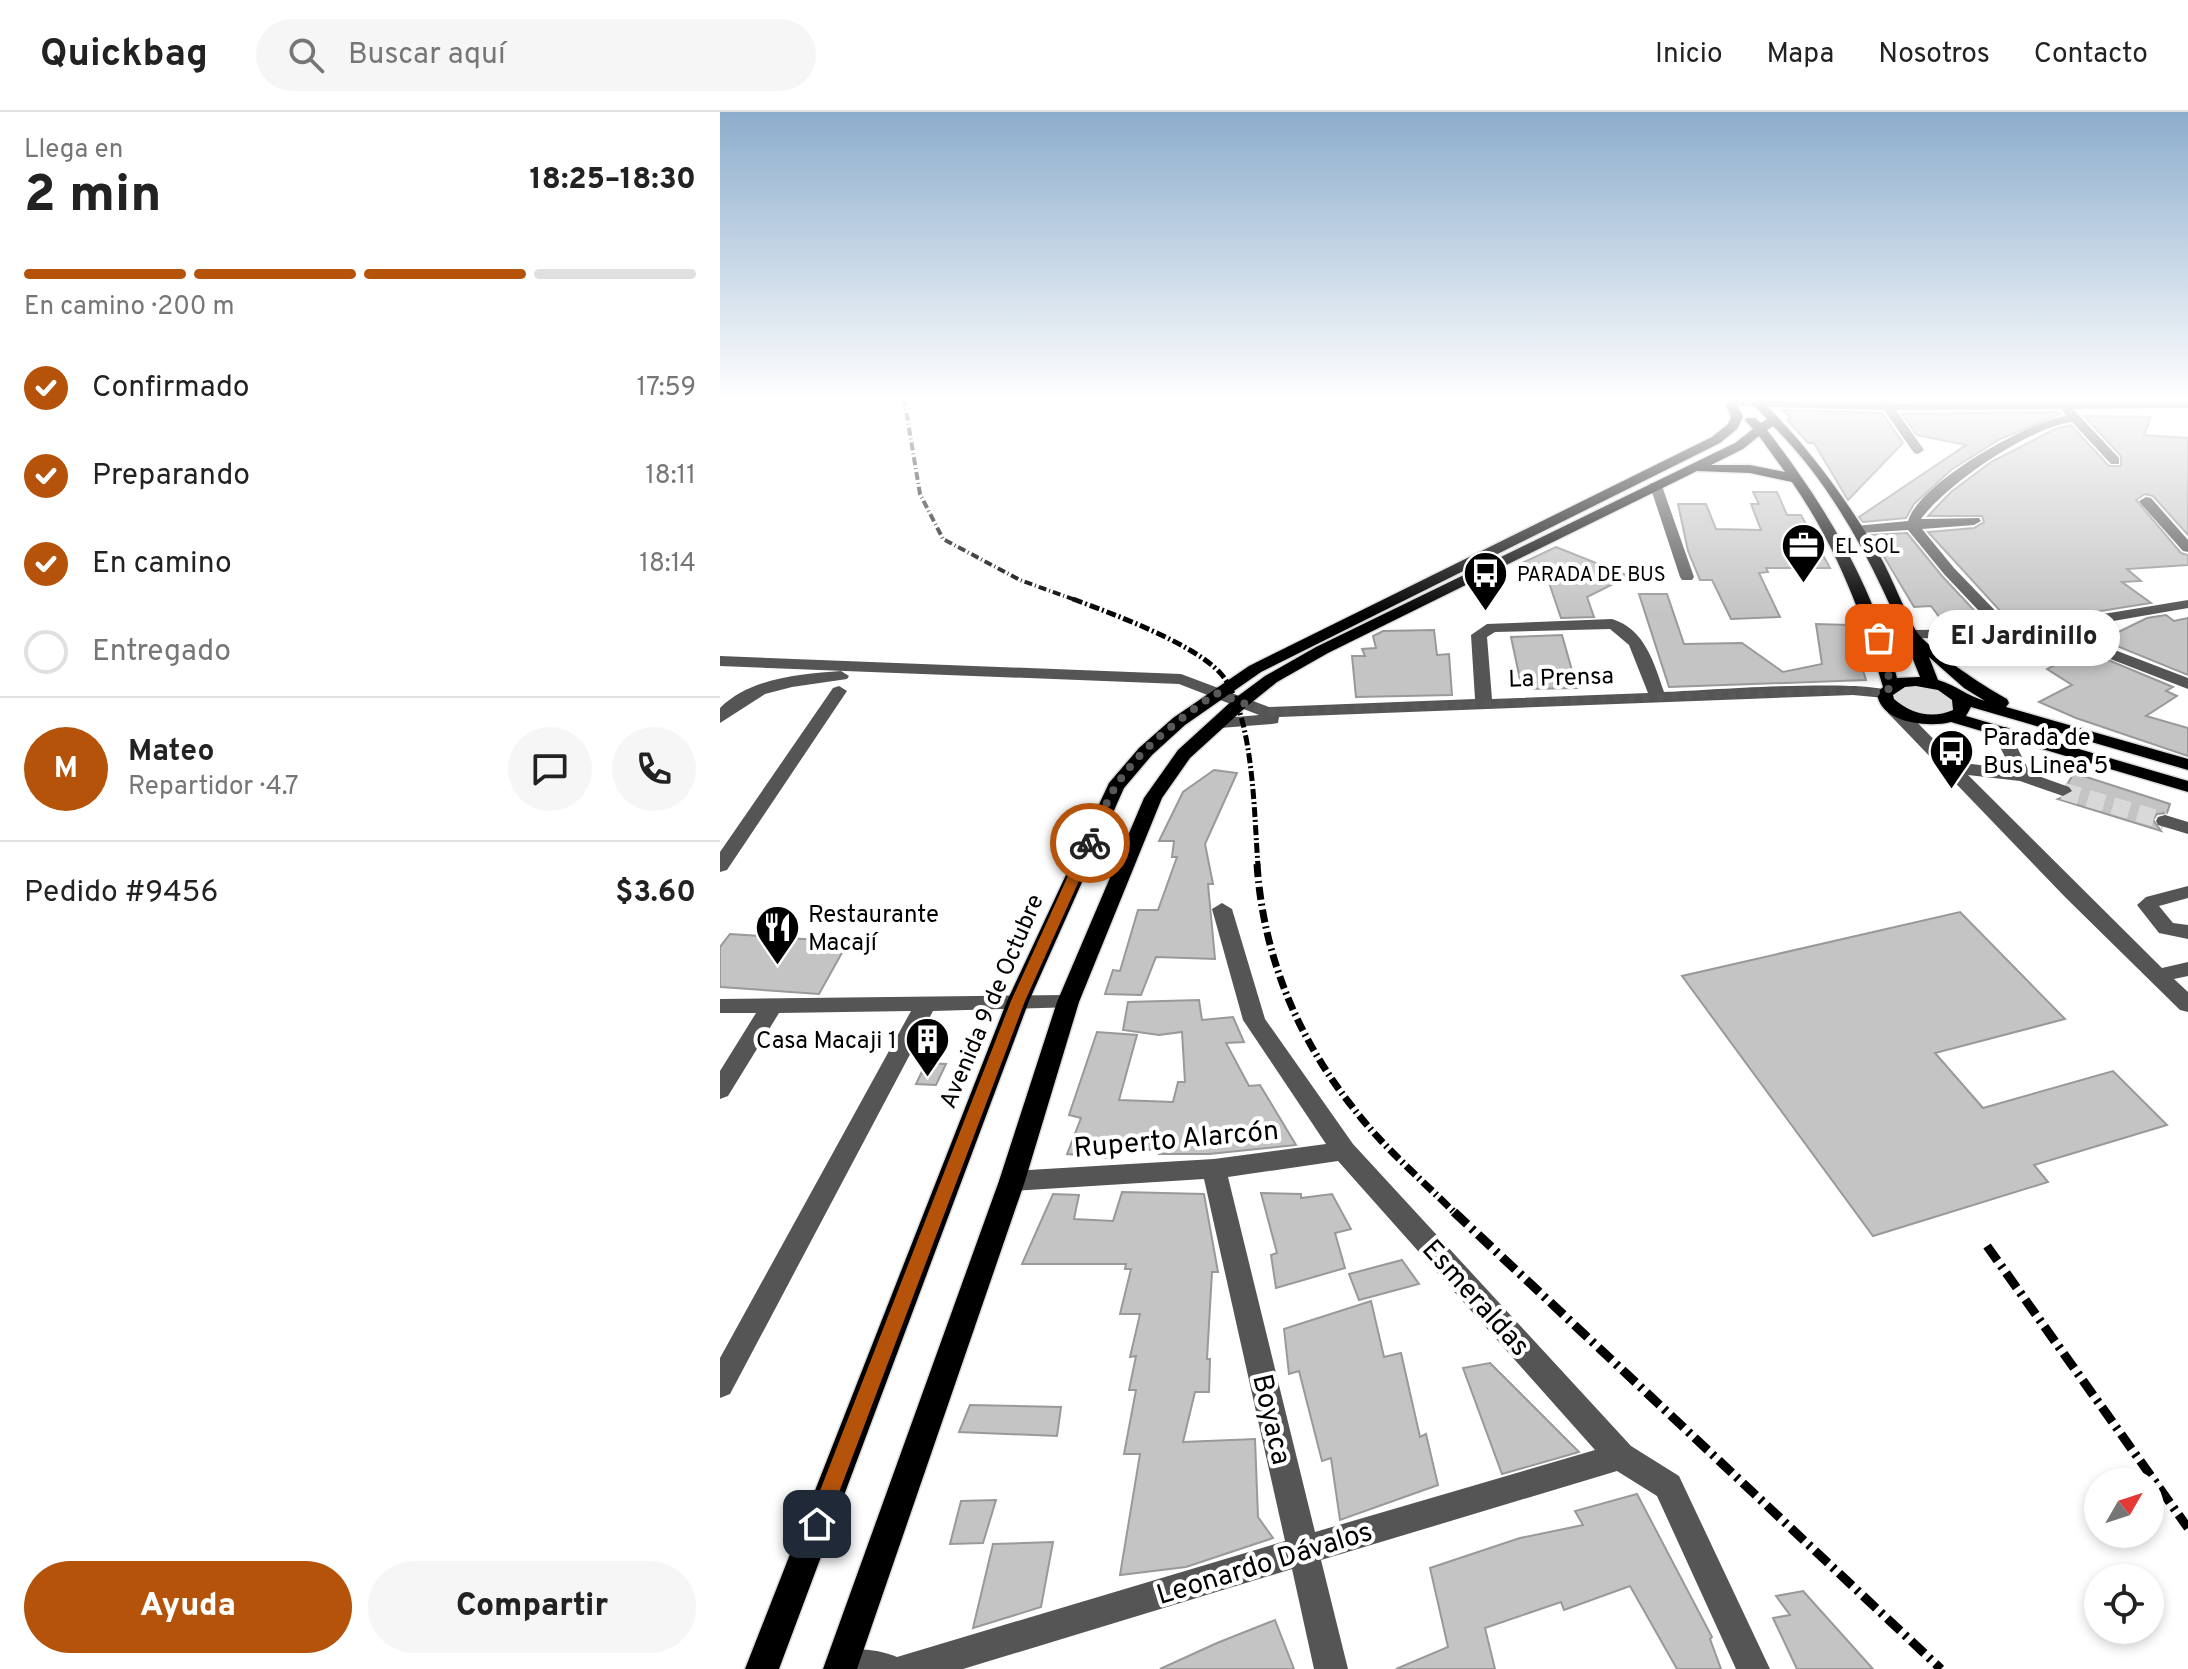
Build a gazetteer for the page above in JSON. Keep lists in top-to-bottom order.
{
  "streets": {
    "main road": ["Avenida 9 de Octubre"],
    "street": [
      "La Prensa",
      "Ruperto Alarcón",
      "Esmeraldas",
      "Boyaca",
      "Leonardo Dávalos"
    ]
  },
  "crossings": [
    ["La Prensa", "Avenida 9 de Octubre"],
    ["Ruperto Alarcón", "Esmeraldas"],
    ["Ruperto Alarcón", "Boyaca"],
    ["Esmeraldas", "Leonardo Dávalos"],
    ["Boyaca", "Leonardo Dávalos"]
  ],
  "places": {
    "office": ["EL SOL"],
    "bus stop": ["PARADA DE BUS", "Parada de Bus Linea 5"],
    "other": ["El Jardinillo"],
    "restaurant": ["Restaurante Macají"],
    "building": ["Casa Macaji 1"]
  },
  "north": "top right",
  "page": {
    "header": "Quickbag",
    "search": "Buscar aquí",
    "nav": [
      "Inicio",
      "Mapa",
      "Nosotros",
      "Contacto"
    ],
    "heading": ["2 min", "Llega en", "18:25–18:30"],
    "panel": [
      "Mateo",
      "Repartidor · 4.7",
      "Pedido #9456",
      "$3.60"
    ],
    "bar": "En camino · 200 m",
    "list": [
      ["Confirmado", "17:59"],
      ["Preparando", "18:11"],
      ["En camino", "18:14"],
      "Entregado"
    ],
    "bubble": "El Jardinillo",
    "round": "M",
    "buttons": ["Ayuda", "Compartir"]
  }
}
